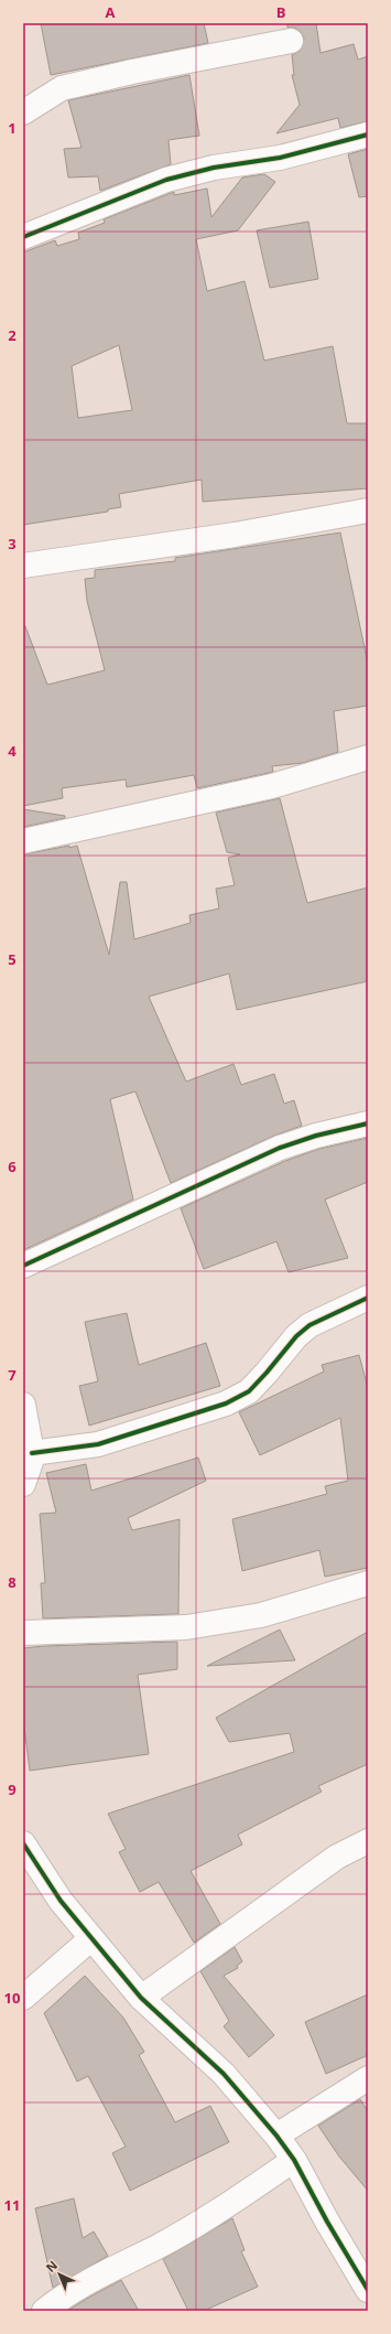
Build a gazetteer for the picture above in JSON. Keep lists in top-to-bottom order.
{
  "north": "top left",
  "grid": {
    "columns": ["A", "B"],
    "rows": [
      "1",
      "2",
      "3",
      "4",
      "5",
      "6",
      "7",
      "8",
      "9",
      "10",
      "11"
    ]
  }
}
